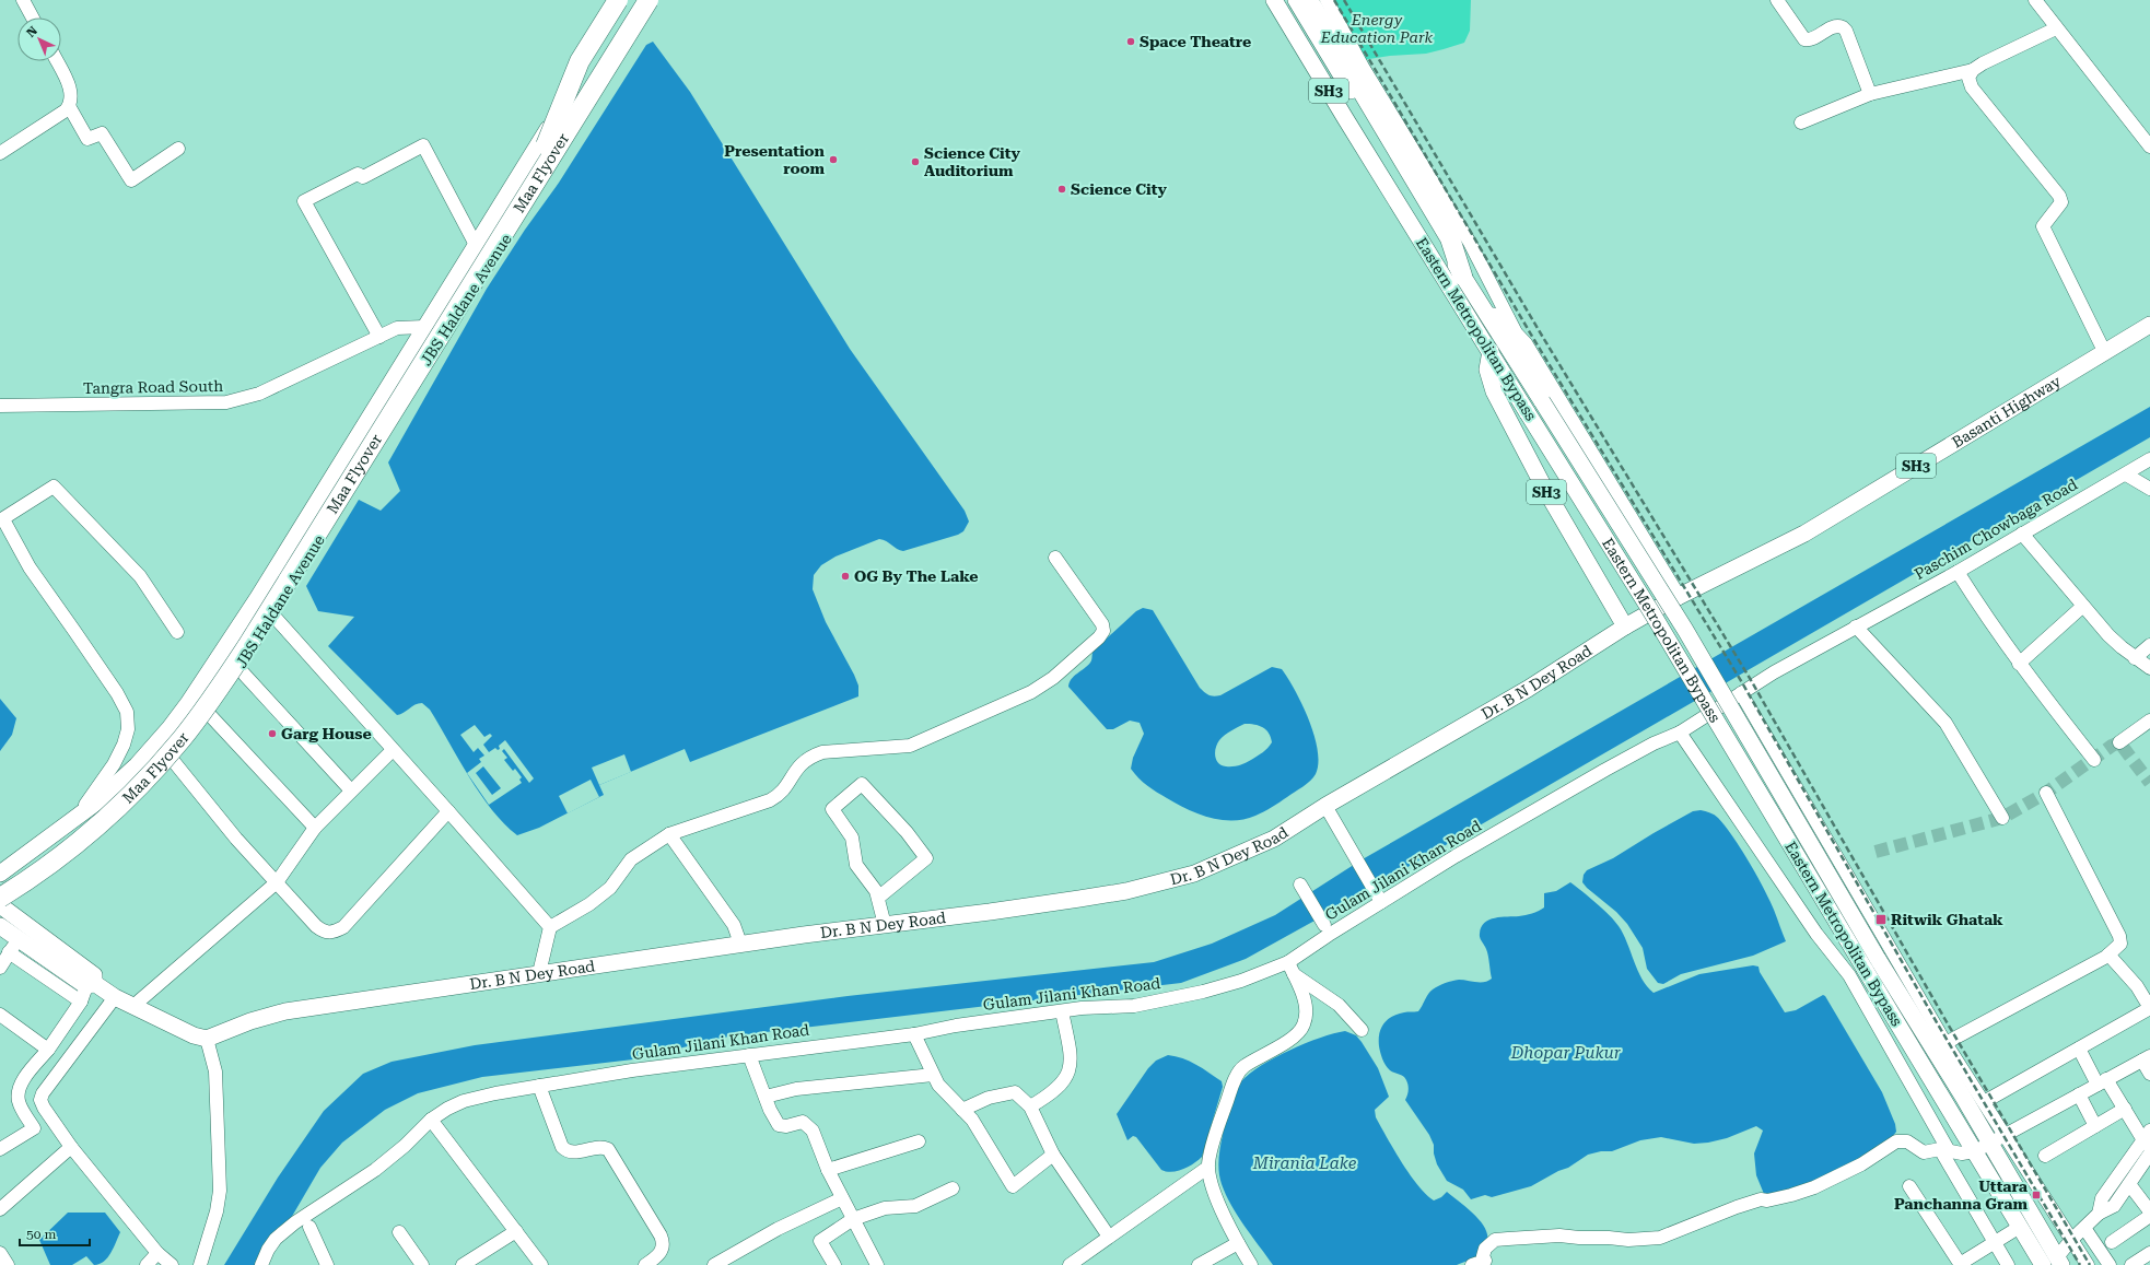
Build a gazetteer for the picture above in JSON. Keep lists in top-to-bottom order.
{
  "streets": {
    "highway": ["Maa Flyover"],
    "main road": [
      "SH3",
      "JBS Haldane Avenue",
      "Eastern Metropolitan Bypass",
      "Basanti Highway",
      "Dr. B N Dey Road"
    ],
    "street": ["Tangra Road South", "Paschim Chowbaga Road", "Gulam Jilani Khan Road"]
  },
  "crossings": [
    ["SH3", "Eastern Metropolitan Bypass"],
    ["SH3", "Basanti Highway"],
    ["SH3", "Dr. B N Dey Road"],
    ["Maa Flyover", "JBS Haldane Avenue"],
    ["JBS Haldane Avenue", "Tangra Road South"],
    ["Paschim Chowbaga Road", "Gulam Jilani Khan Road"]
  ],
  "water": ["Dhopar Pukur", "Mirania Lake"],
  "parks": ["Energy Education Park"],
  "places": {
    "other": [
      "Space Theatre",
      "Presentation room",
      "Science City Auditorium",
      "Science City",
      "OG By The Lake",
      "Garg House"
    ],
    "transit": ["Ritwik Ghatak", "Uttara Panchanna Gram"]
  },
  "scale_bar": "50 m",
  "north": "top left"
}
